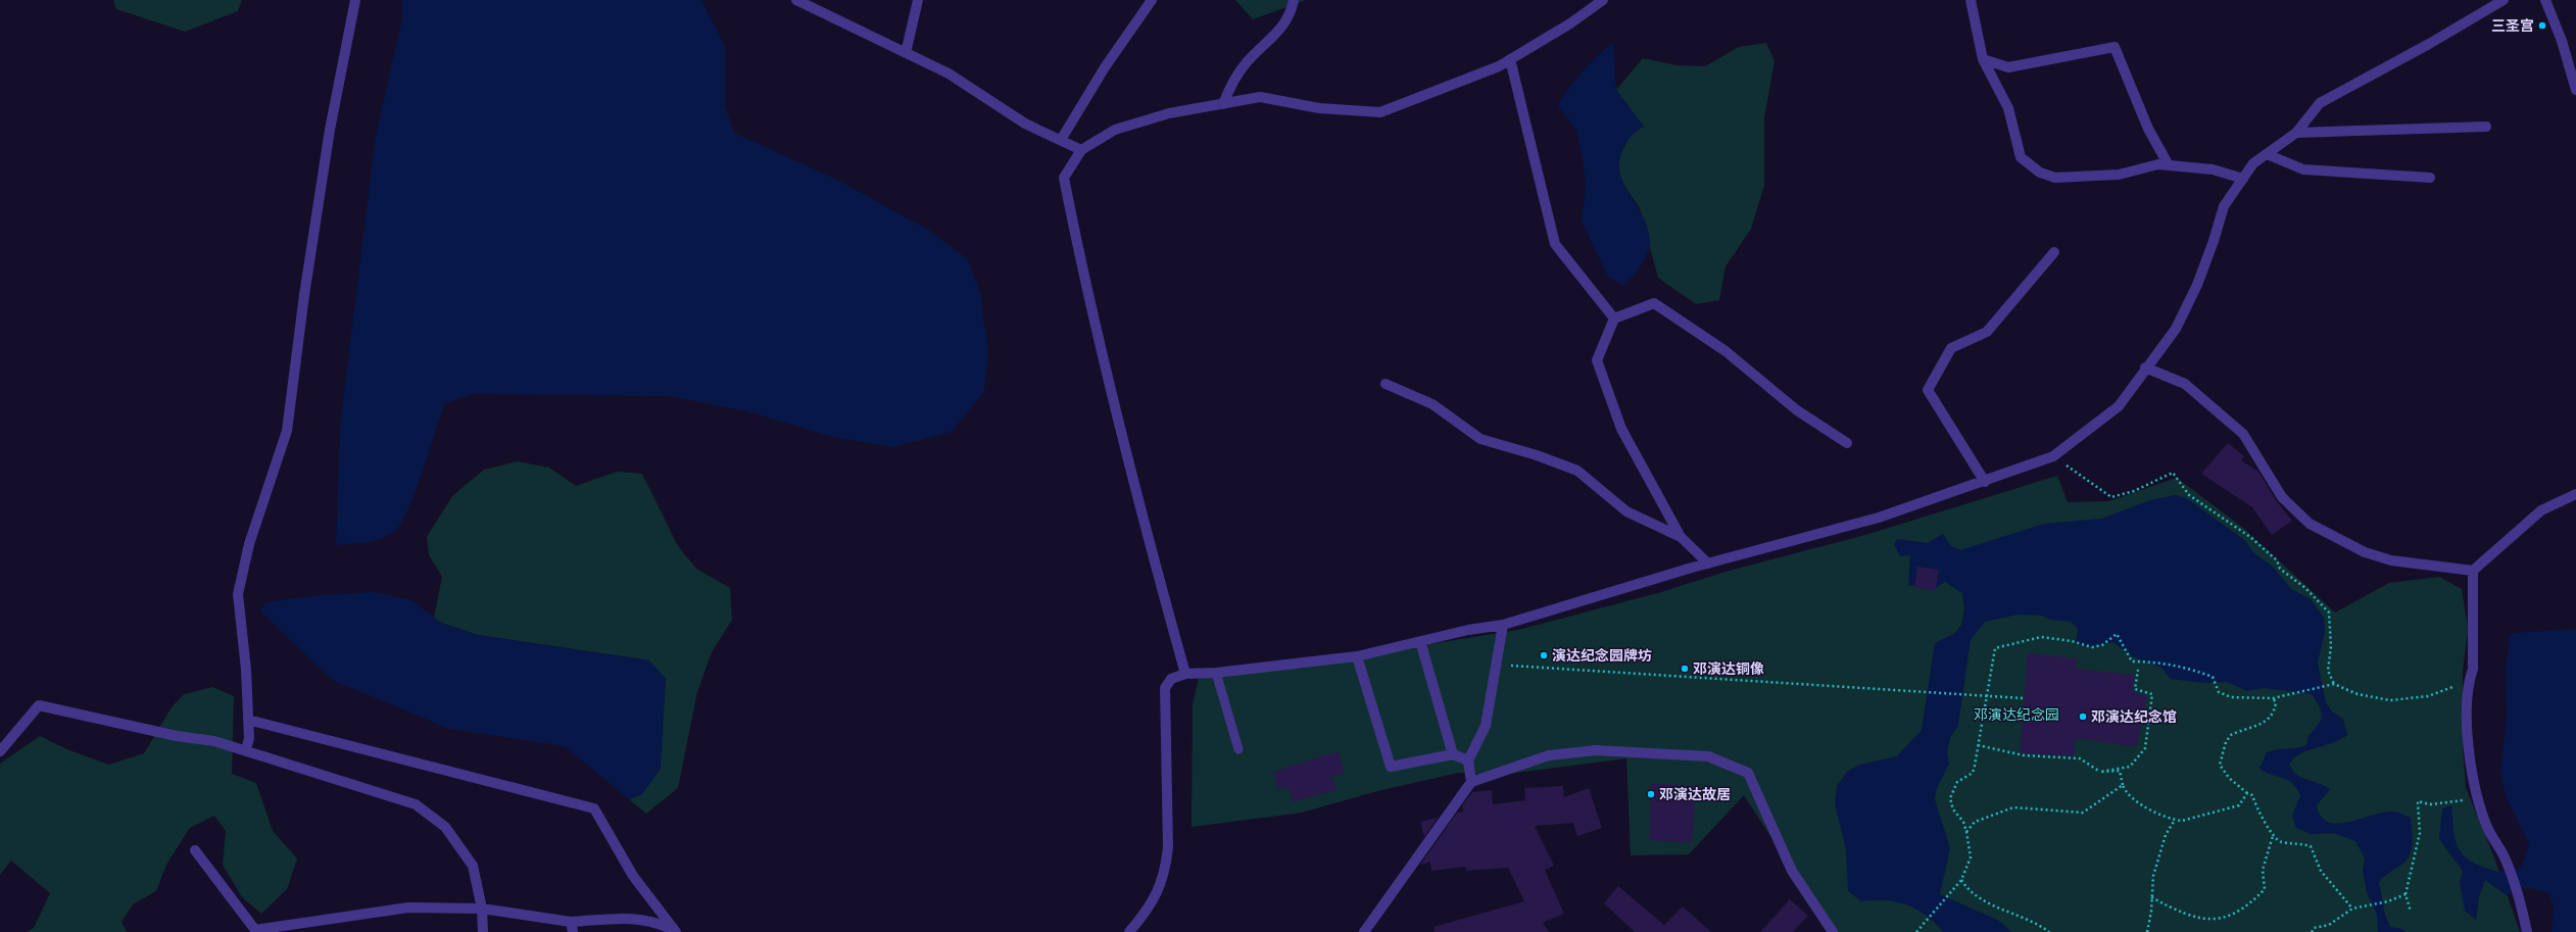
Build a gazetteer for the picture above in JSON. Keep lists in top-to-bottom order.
{
  "parks": ["邓演达纪念园"],
  "places": [
    "三圣宫",
    "演达纪念园牌坊",
    "邓演达铜像",
    "邓演达纪念馆",
    "邓演达故居"
  ]
}
